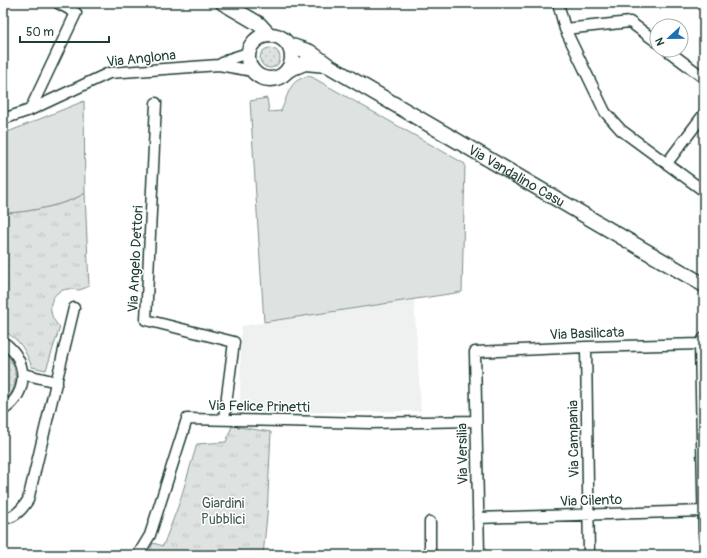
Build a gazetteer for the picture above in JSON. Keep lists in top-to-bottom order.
{
  "streets": {
    "main road": ["Via Vandalino Casu"],
    "street": [
      "Via Anglona",
      "Via Angelo Dettori",
      "Via Basilicata",
      "Via Felice Prinetti",
      "Via Campania",
      "Via Versilia",
      "Via Cilento"
    ]
  },
  "crossings": [
    ["Via Anglona", "Via Vandalino Casu"],
    ["Via Angelo Dettori", "Via Felice Prinetti"],
    ["Via Basilicata", "Via Campania"],
    ["Via Basilicata", "Via Versilia"],
    ["Via Felice Prinetti", "Via Versilia"],
    ["Via Campania", "Via Cilento"],
    ["Via Versilia", "Via Cilento"]
  ],
  "parks": ["Giardini Pubblici"],
  "scale_bar": "50 m",
  "north": "left"
}
